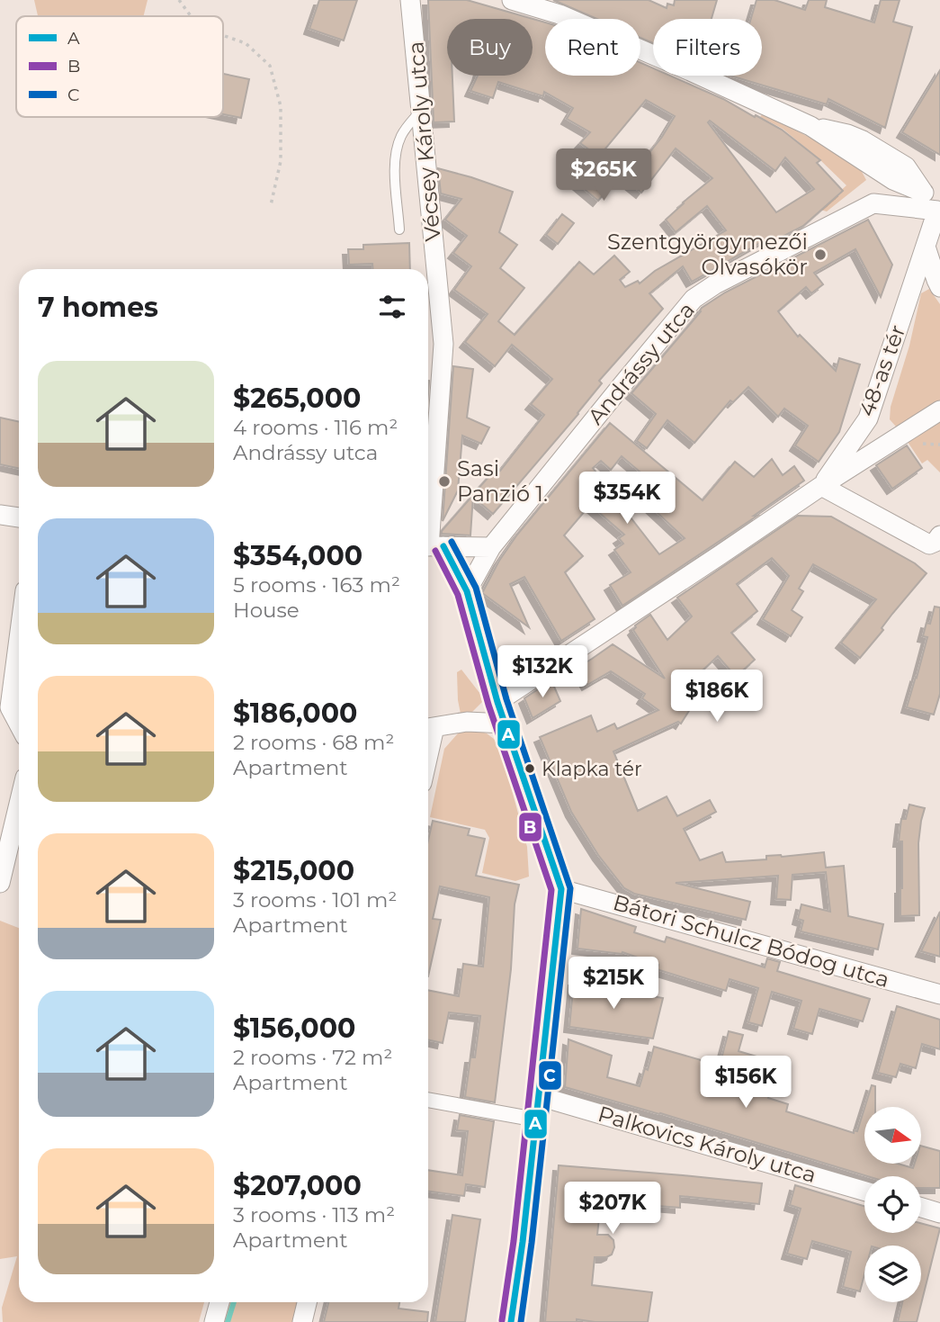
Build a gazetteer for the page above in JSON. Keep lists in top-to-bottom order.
{
  "streets": {
    "street": [
      "Vécsey Károly utca",
      "Andrássy utca",
      "48-as tér",
      "Bátori Schulcz Bódog utca",
      "Palkovics Károly utca"
    ]
  },
  "crossings": [
    ["Andrássy utca", "48-as tér"]
  ],
  "places": ["Szentgyörgymezői Olvasókör", "Sasi Panzió 1.", "Klapka tér"],
  "lines": ["transit line C", "transit line A", "transit line B"],
  "legend": ["A", "B", "C"],
  "north": "right",
  "page": {
    "chip": ["Buy", "Rent", "Filters"],
    "price": [
      "$265K",
      "$354K",
      "$132K",
      "$186K",
      "$215K",
      "$156K",
      "$207K"
    ],
    "heading": "7 homes",
    "list": [
      {
        "name": "$265,000",
        "note": "4 rooms · 116 m² · Andrássy utca"
      },
      {
        "name": "$354,000",
        "note": "5 rooms · 163 m² · House"
      },
      {
        "name": "$186,000",
        "note": "2 rooms · 68 m² · Apartment"
      },
      {
        "name": "$215,000",
        "note": "3 rooms · 101 m² · Apartment"
      },
      {
        "name": "$156,000",
        "note": "2 rooms · 72 m² · Apartment"
      },
      {
        "name": "$207,000",
        "note": "3 rooms · 113 m² · Apartment"
      }
    ]
  }
}
